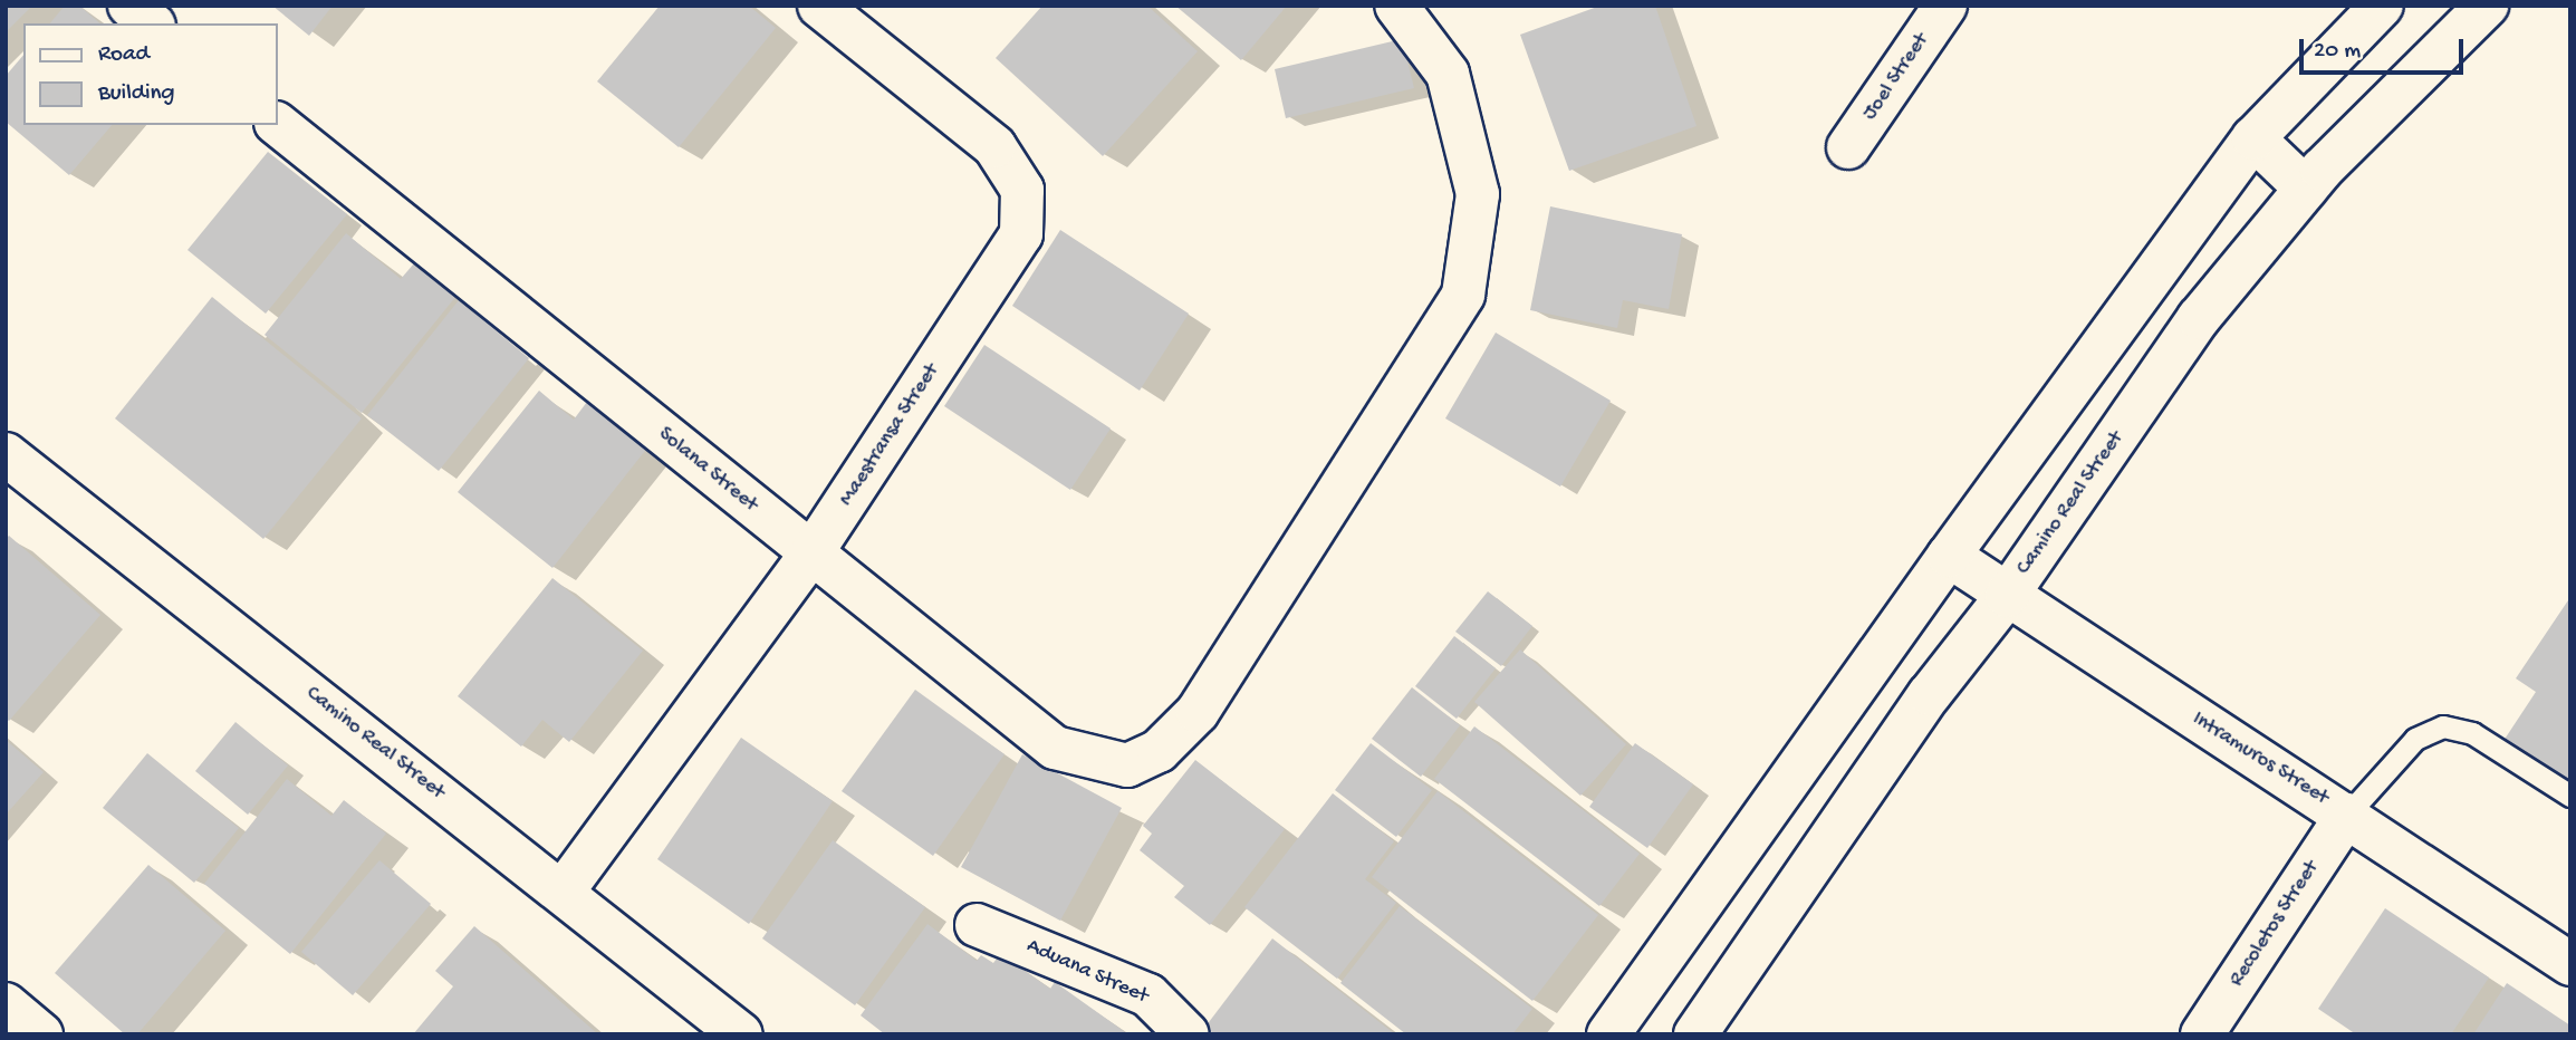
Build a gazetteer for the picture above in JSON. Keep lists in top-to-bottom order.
{
  "streets": {
    "street": [
      "Joel Street",
      "Maestransa Street",
      "Solana Street",
      "Camino Real Street",
      "Intramuros Street",
      "Recoletos Street",
      "Aduana Street"
    ]
  },
  "crossings": [
    ["Maestransa Street", "Solana Street"],
    ["Maestransa Street", "Camino Real Street"],
    ["Camino Real Street", "Intramuros Street"],
    ["Intramuros Street", "Recoletos Street"]
  ],
  "legend": ["Road", "Building"],
  "scale_bar": "20 m"
}
